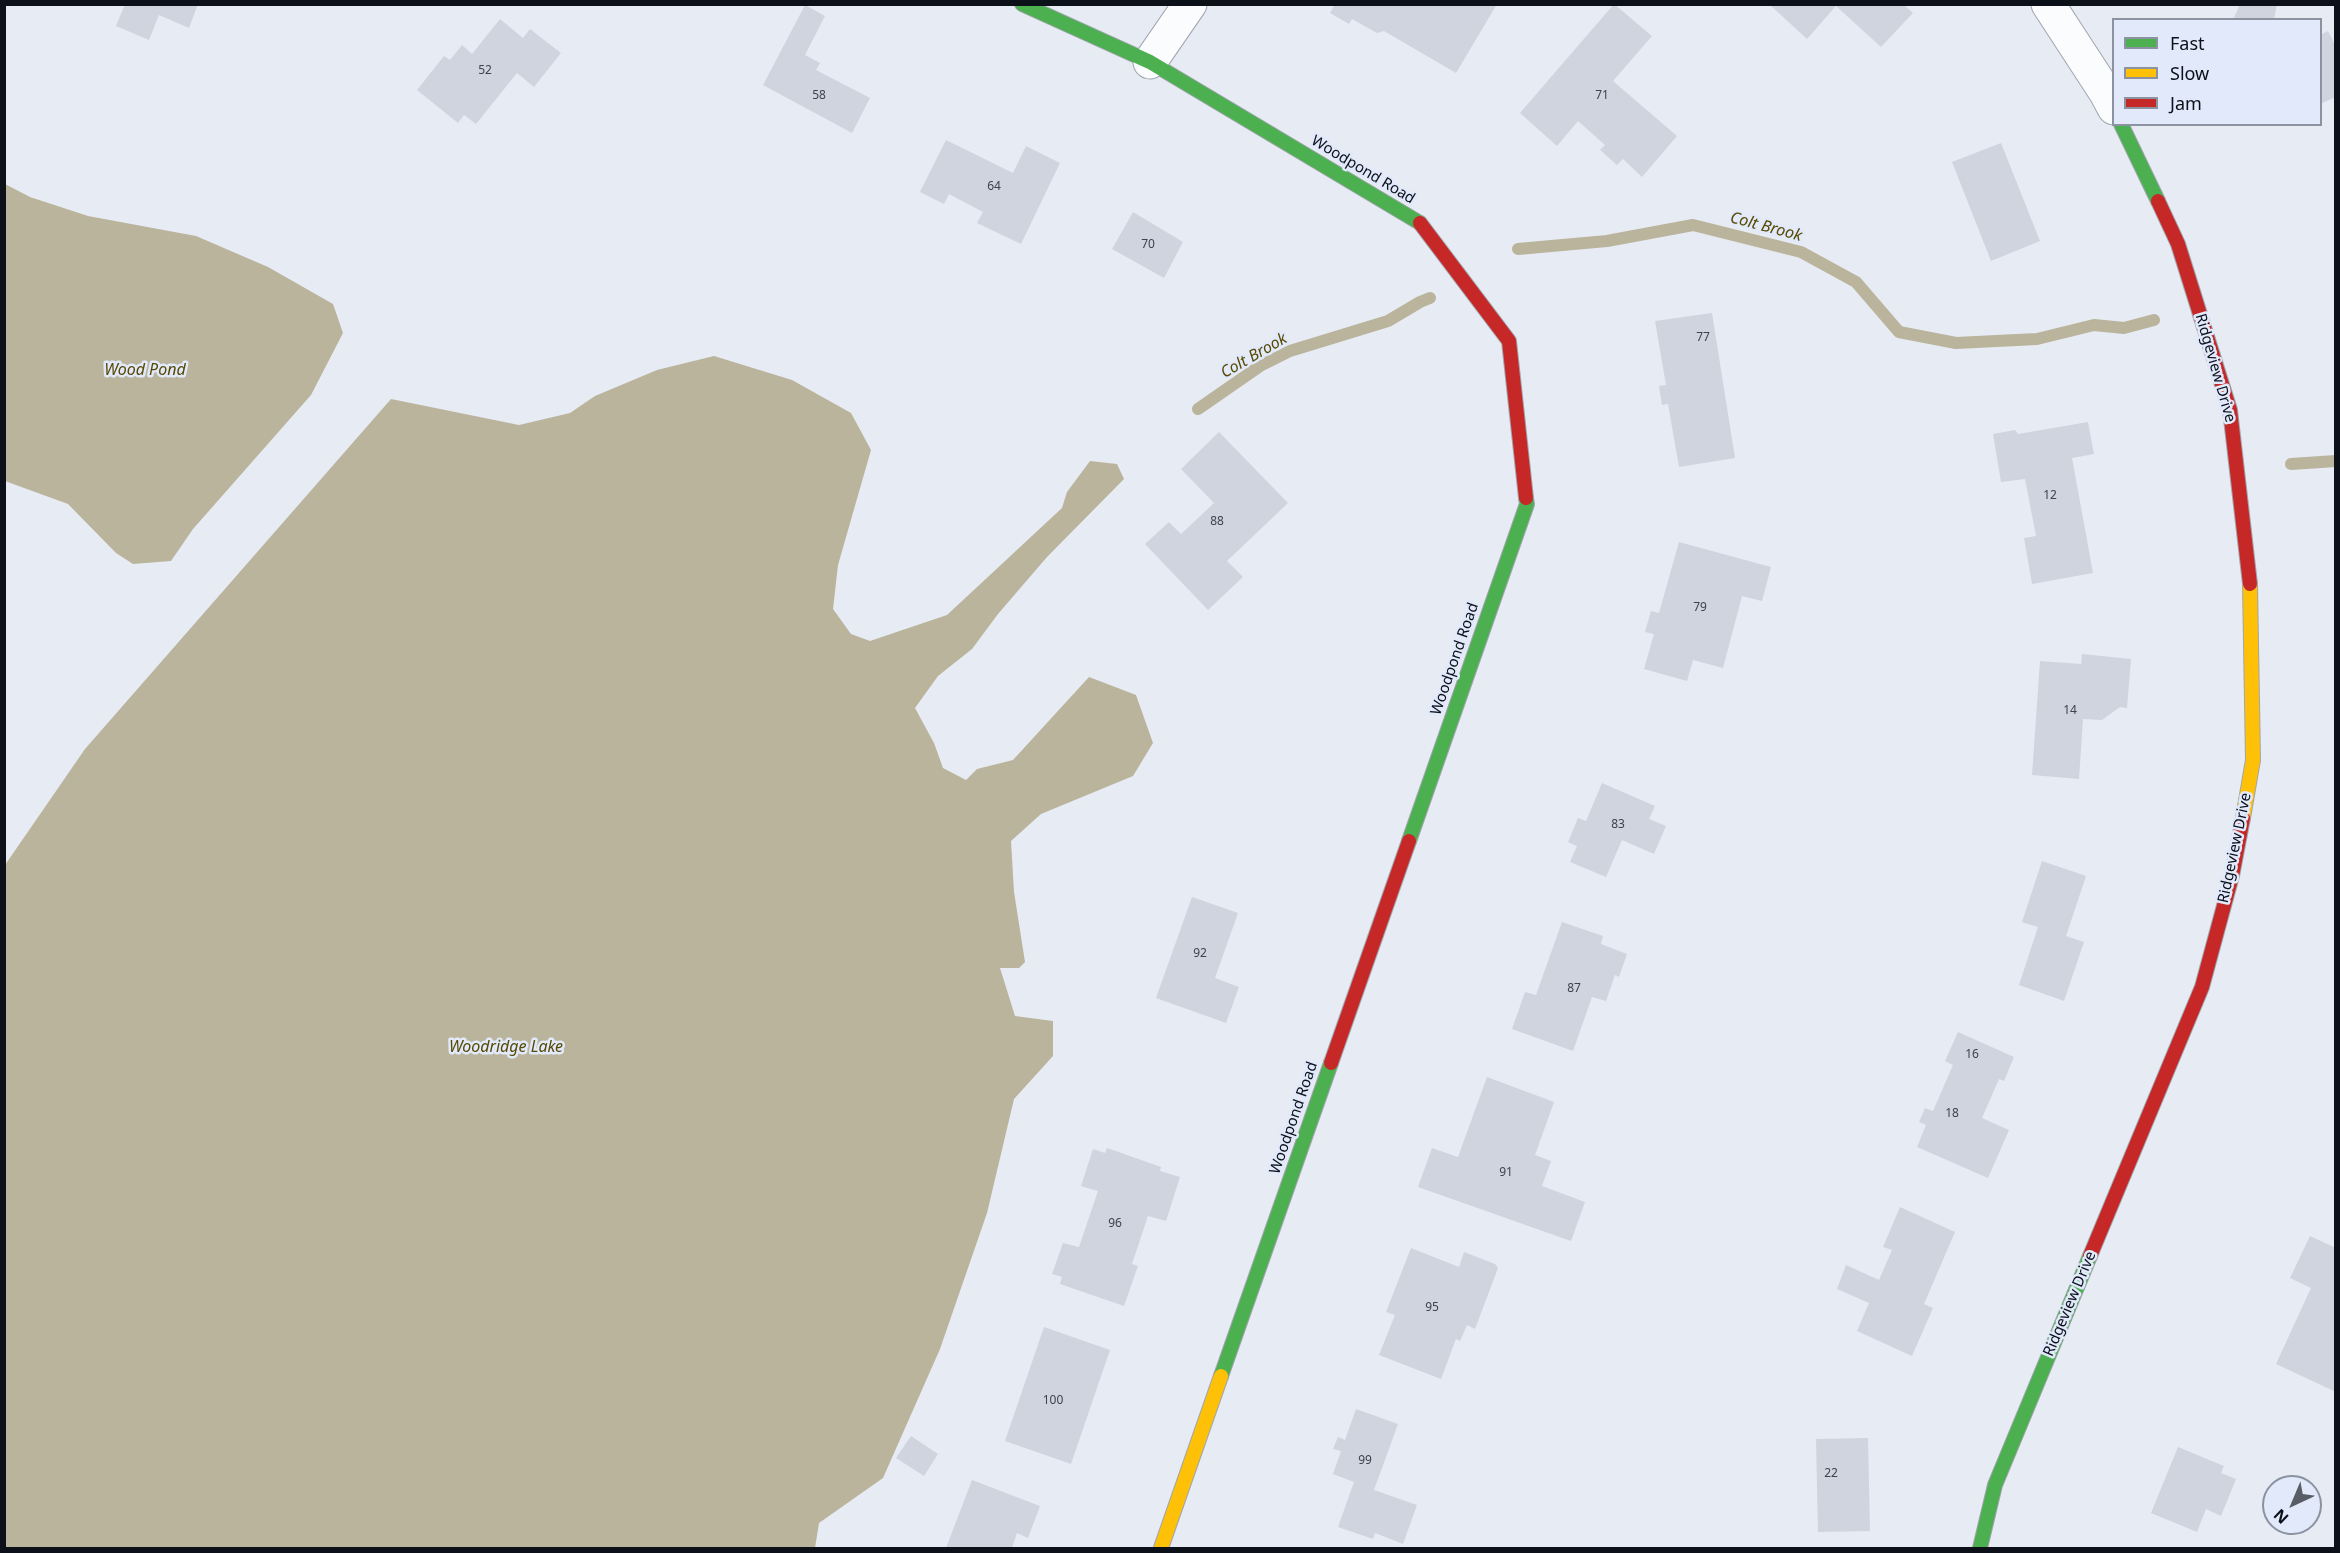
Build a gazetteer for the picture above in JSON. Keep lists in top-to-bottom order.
{
  "streets": {
    "street": ["Woodpond Road", "Ridgeview Drive"]
  },
  "water": ["Colt Brook", "Wood Pond", "Woodridge Lake"],
  "house_numbers": [
    "52",
    "58",
    "71",
    "64",
    "70",
    "77",
    "12",
    "88",
    "79",
    "14",
    "83",
    "92",
    "87",
    "16",
    "18",
    "91",
    "96",
    "95",
    "100",
    "99",
    "22"
  ],
  "legend": ["Fast", "Slow", "Jam"],
  "north": "bottom left"
}
